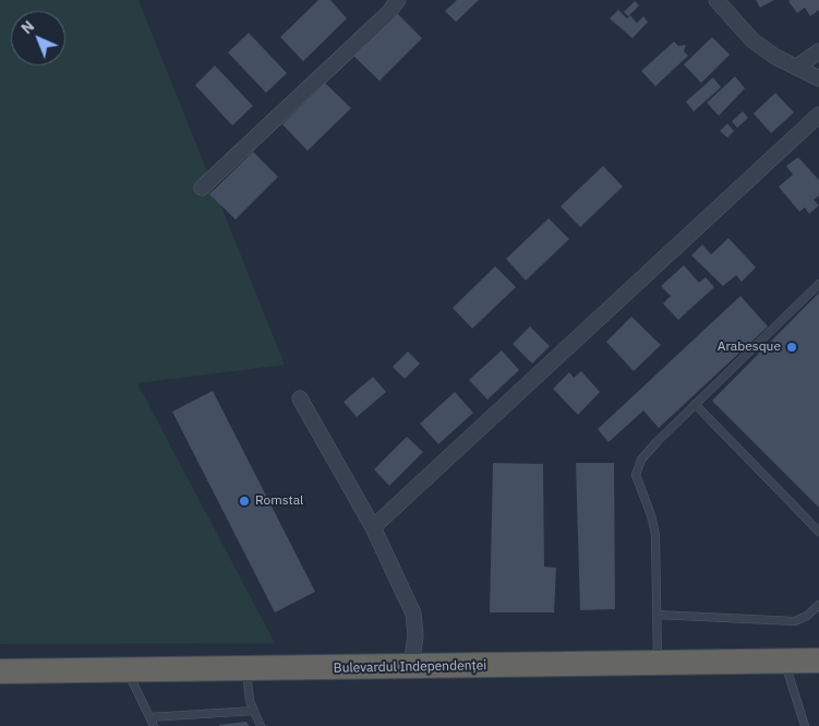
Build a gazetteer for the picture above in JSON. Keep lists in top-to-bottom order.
{
  "streets": {
    "highway": ["Bulevardul Independenței"]
  },
  "places": ["Arabesque", "Romstal"],
  "north": "top left"
}
